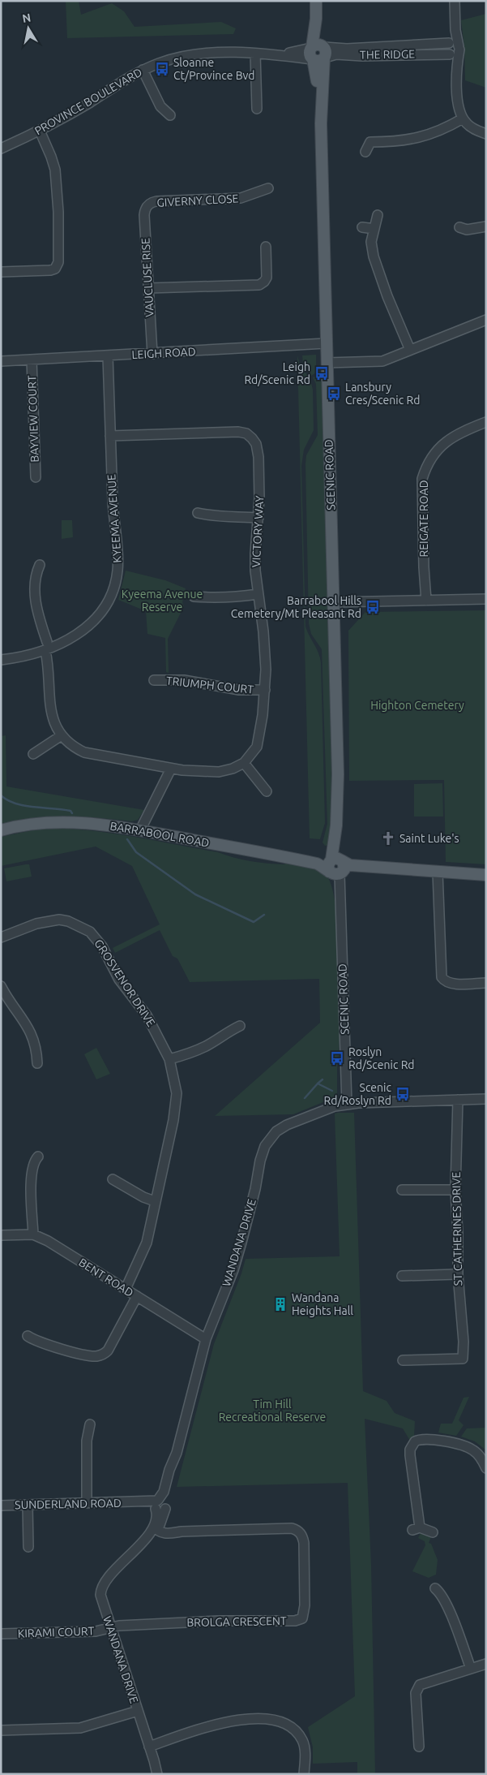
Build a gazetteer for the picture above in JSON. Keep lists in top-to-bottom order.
{
  "streets": {
    "main road": ["SCENIC ROAD", "BARRABOOL ROAD"],
    "street": [
      "THE RIDGE",
      "PROVINCE BOULEVARD",
      "GIVERNY CLOSE",
      "VAUCLUSE RISE",
      "LEIGH ROAD",
      "BAYVIEW COURT",
      "KYEEMA AVENUE",
      "REIGATE ROAD",
      "VICTORY WAY",
      "TRIUMPH COURT",
      "GROSVENOR DRIVE",
      "ST CATHERINES DRIVE",
      "WANDANA DRIVE",
      "BENT ROAD",
      "SUNDERLAND ROAD",
      "BROLGA CRESCENT",
      "KIRAMI COURT"
    ]
  },
  "crossings": [
    ["THE RIDGE", "PROVINCE BOULEVARD"],
    ["THE RIDGE", "SCENIC ROAD"],
    ["PROVINCE BOULEVARD", "SCENIC ROAD"],
    ["GIVERNY CLOSE", "VAUCLUSE RISE"],
    ["VAUCLUSE RISE", "LEIGH ROAD"],
    ["LEIGH ROAD", "BAYVIEW COURT"],
    ["LEIGH ROAD", "SCENIC ROAD"],
    ["LEIGH ROAD", "KYEEMA AVENUE"],
    ["SCENIC ROAD", "BARRABOOL ROAD"],
    ["SCENIC ROAD", "WANDANA DRIVE"],
    ["KYEEMA AVENUE", "VICTORY WAY"],
    ["VICTORY WAY", "TRIUMPH COURT"],
    ["GROSVENOR DRIVE", "BENT ROAD"],
    ["ST CATHERINES DRIVE", "WANDANA DRIVE"],
    ["WANDANA DRIVE", "BENT ROAD"],
    ["WANDANA DRIVE", "SUNDERLAND ROAD"],
    ["WANDANA DRIVE", "BROLGA CRESCENT"],
    ["WANDANA DRIVE", "KIRAMI COURT"],
    ["BROLGA CRESCENT", "KIRAMI COURT"]
  ],
  "parks": ["Kyeema Avenue Reserve", "Highton Cemetery", "Tim Hill Recreational Reserve"],
  "places": {
    "bus stop": [
      "Sloanne Ct/Province Bvd",
      "Leigh Rd/Scenic Rd",
      "Lansbury Cres/Scenic Rd",
      "Barrabool Hills Cemetery/Mt Pleasant Rd",
      "Roslyn Rd/Scenic Rd",
      "Scenic Rd/Roslyn Rd"
    ],
    "church": ["Saint Luke's"],
    "building": ["Wandana Heights Hall"]
  },
  "north": "top"
}
